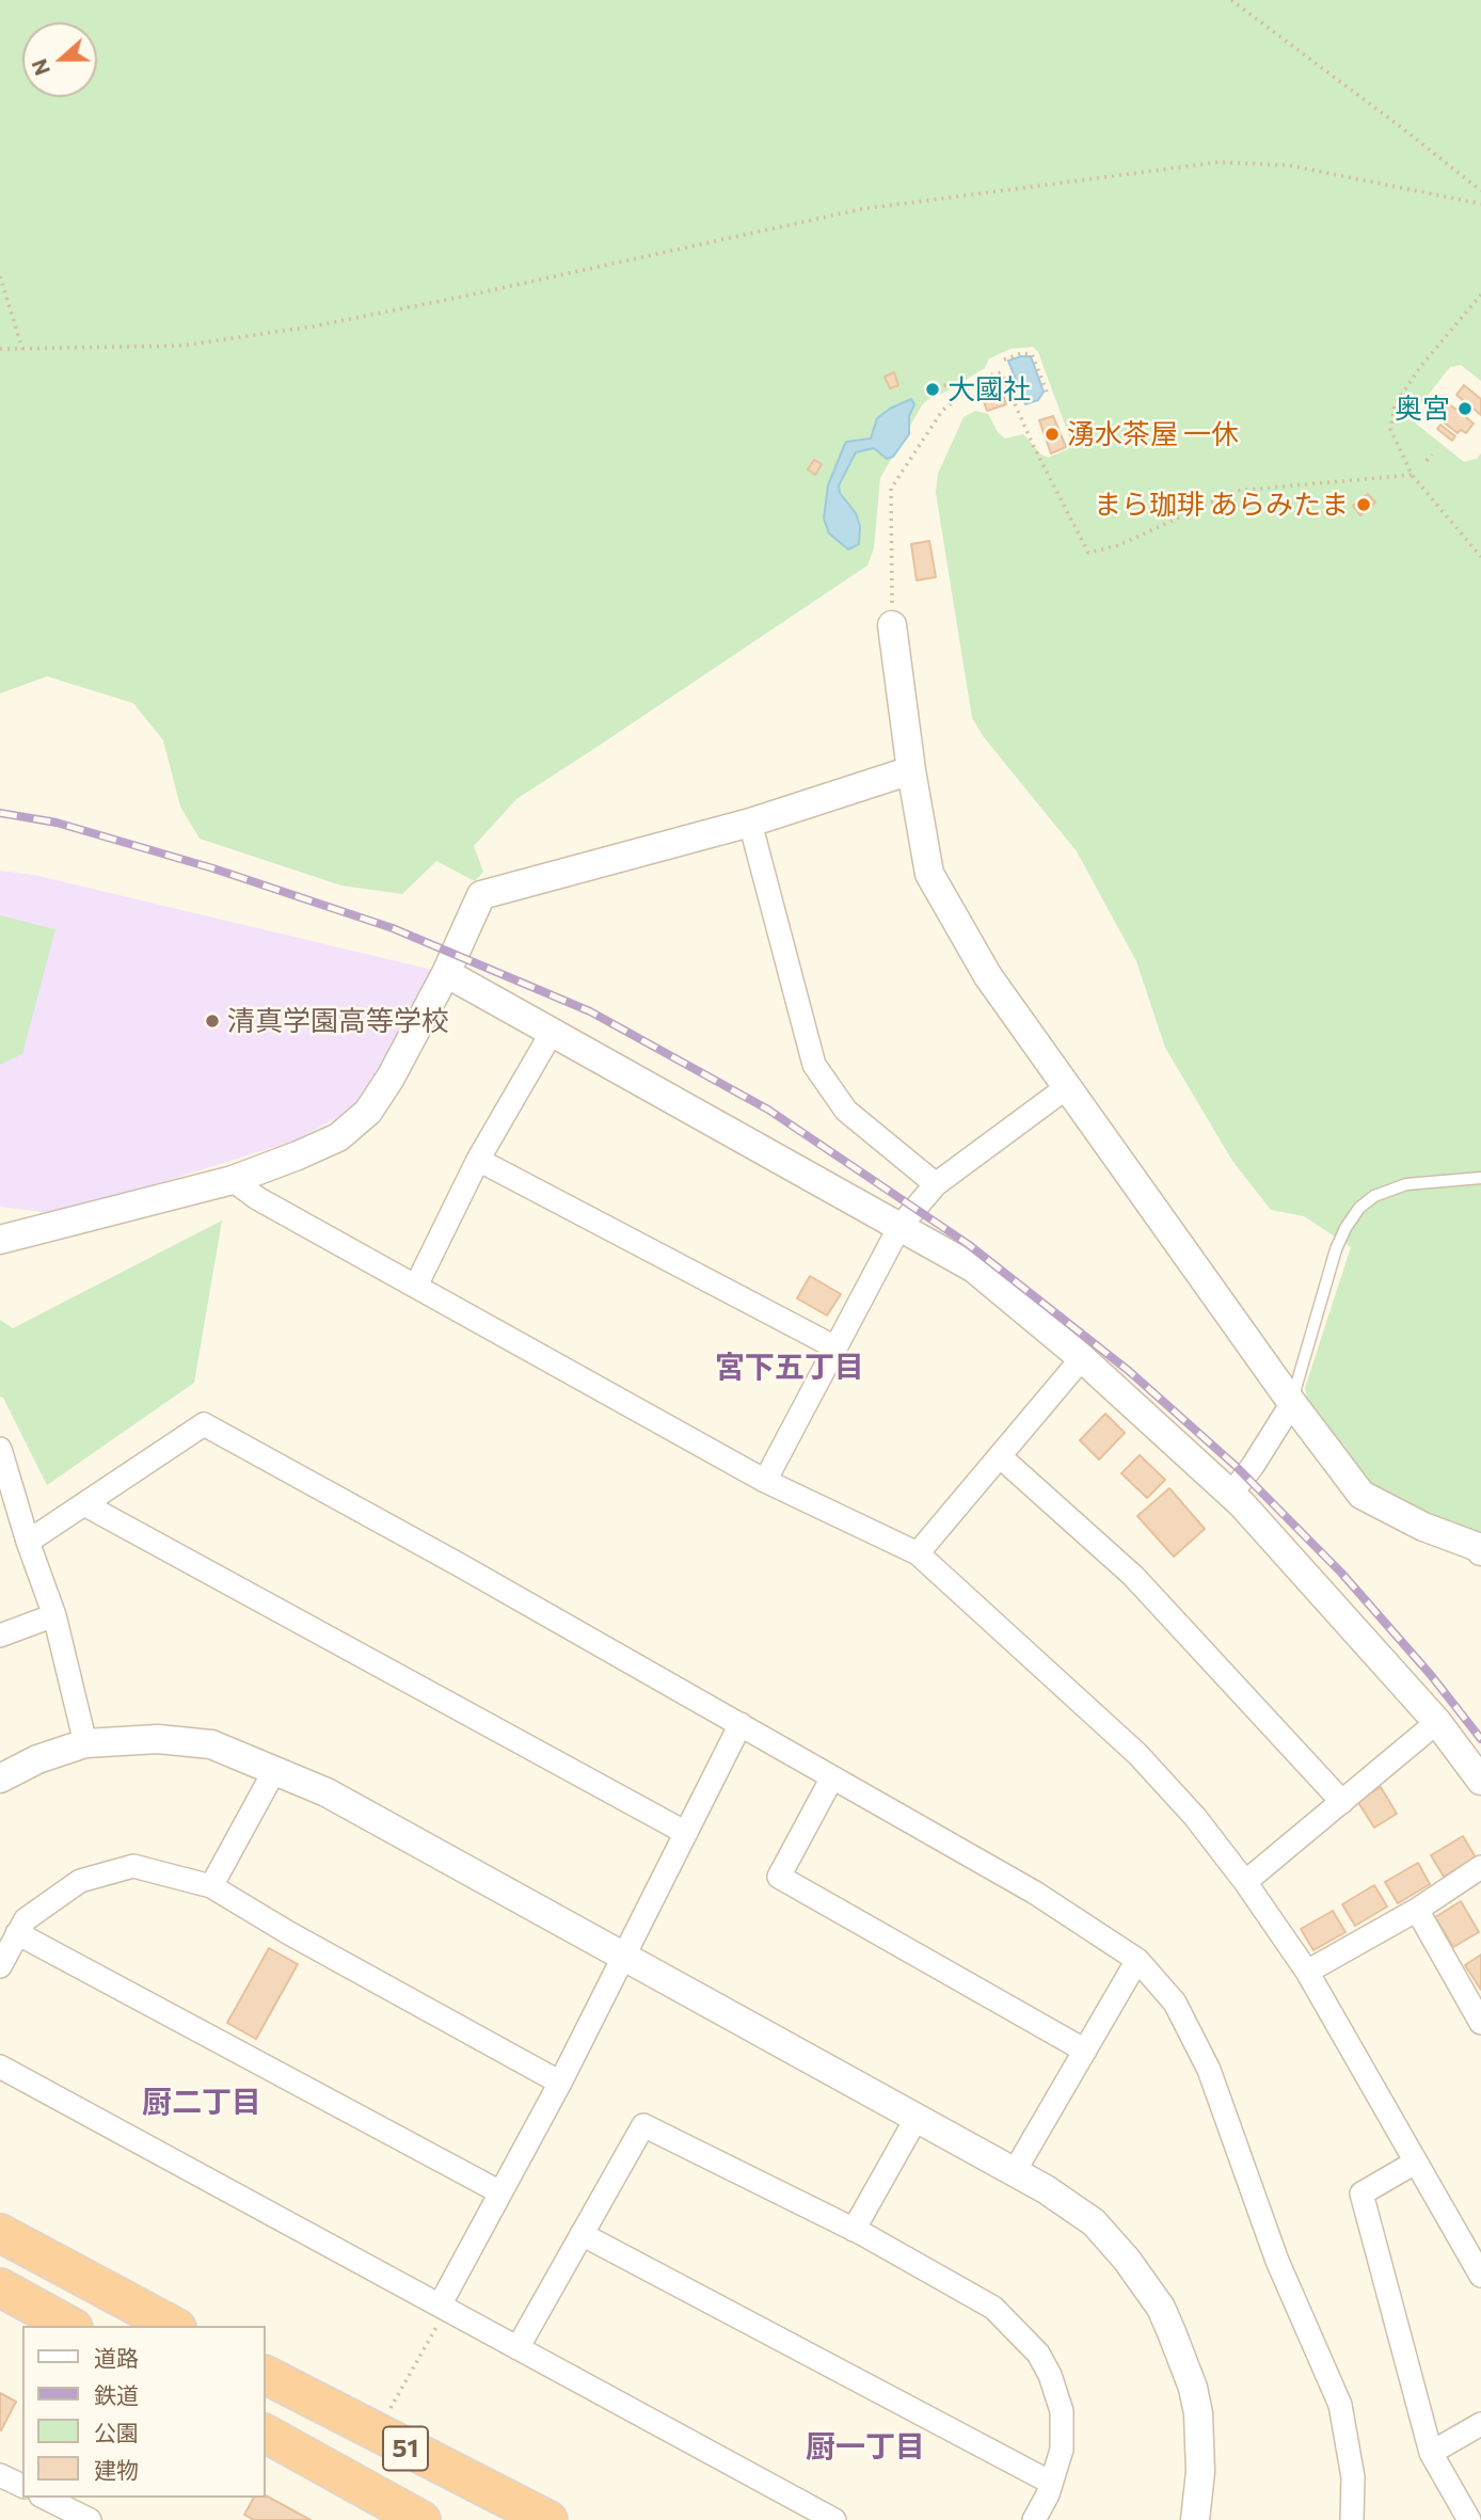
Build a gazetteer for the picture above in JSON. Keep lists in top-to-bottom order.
{
  "streets": {
    "highway": ["51"]
  },
  "districts": ["宮下五丁目", "厨二丁目", "厨一丁目"],
  "places": [
    "大國社",
    "奥宮",
    "湧水茶屋 一休",
    "まら珈琲 あらみたま",
    "清真学園高等学校"
  ],
  "legend": [
    "道路",
    "鉄道",
    "公園",
    "建物"
  ],
  "north": "left"
}
